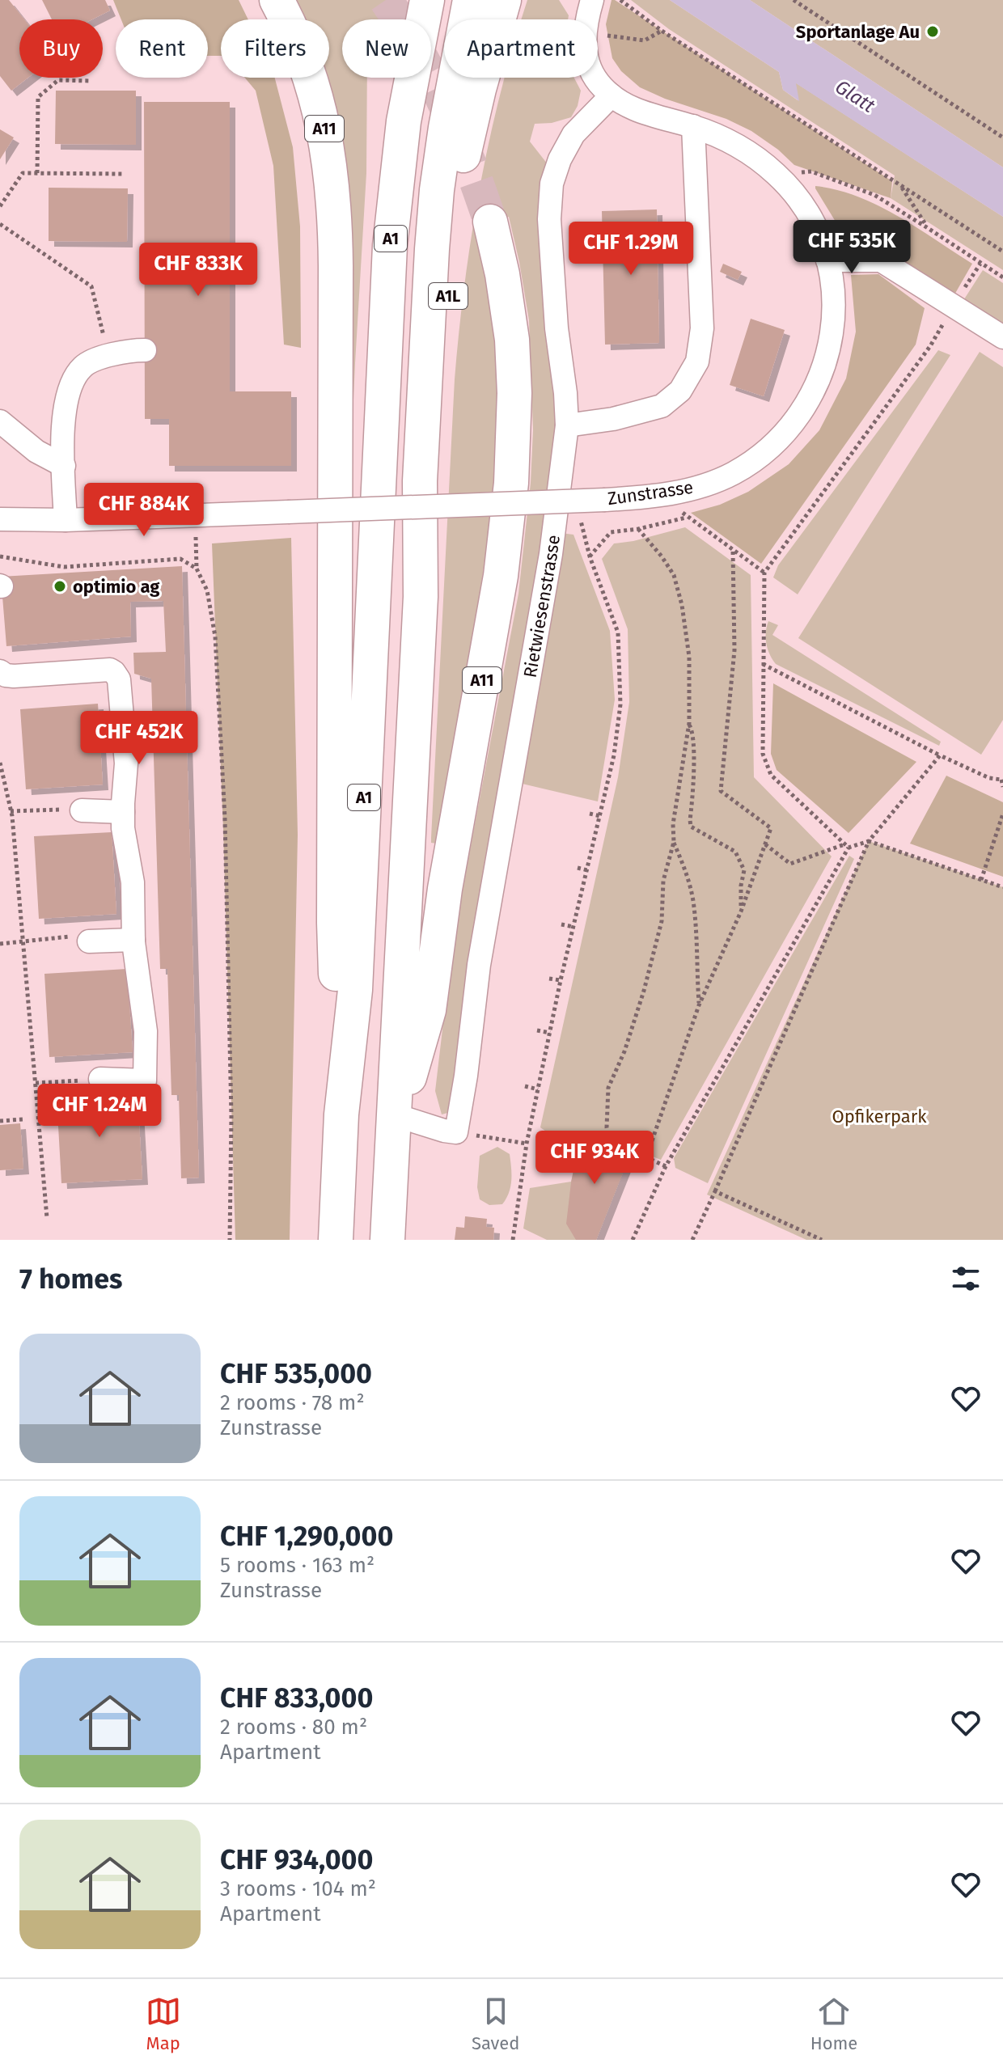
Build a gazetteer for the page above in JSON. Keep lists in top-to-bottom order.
{
  "streets": {
    "highway": ["A11", "A1", "A1L"],
    "street": ["Zunstrasse", "Rietwiesenstrasse"]
  },
  "crossings": [
    ["A11", "A1"],
    ["A1", "A1L"],
    ["Zunstrasse", "Rietwiesenstrasse"]
  ],
  "water": ["Glatt"],
  "parks": ["Opfikerpark"],
  "places": ["Sportanlage Au", "optimio ag"],
  "page": {
    "chip": [
      "Buy",
      "Rent",
      "Filters",
      "New",
      "Apartment"
    ],
    "price": [
      "CHF 535K",
      "CHF 1.29M",
      "CHF 833K",
      "CHF 884K",
      "CHF 452K",
      "CHF 1.24M",
      "CHF 934K"
    ],
    "heading": "7 homes",
    "list": [
      {
        "name": "CHF 535,000",
        "note": "2 rooms · 78 m² · Zunstrasse"
      },
      {
        "name": "CHF 1,290,000",
        "note": "5 rooms · 163 m² · Zunstrasse"
      },
      {
        "name": "CHF 833,000",
        "note": "2 rooms · 80 m² · Apartment"
      },
      {
        "name": "CHF 934,000",
        "note": "3 rooms · 104 m² · Apartment"
      }
    ],
    "tabs": ["Map", "Saved", "Home"]
  }
}
